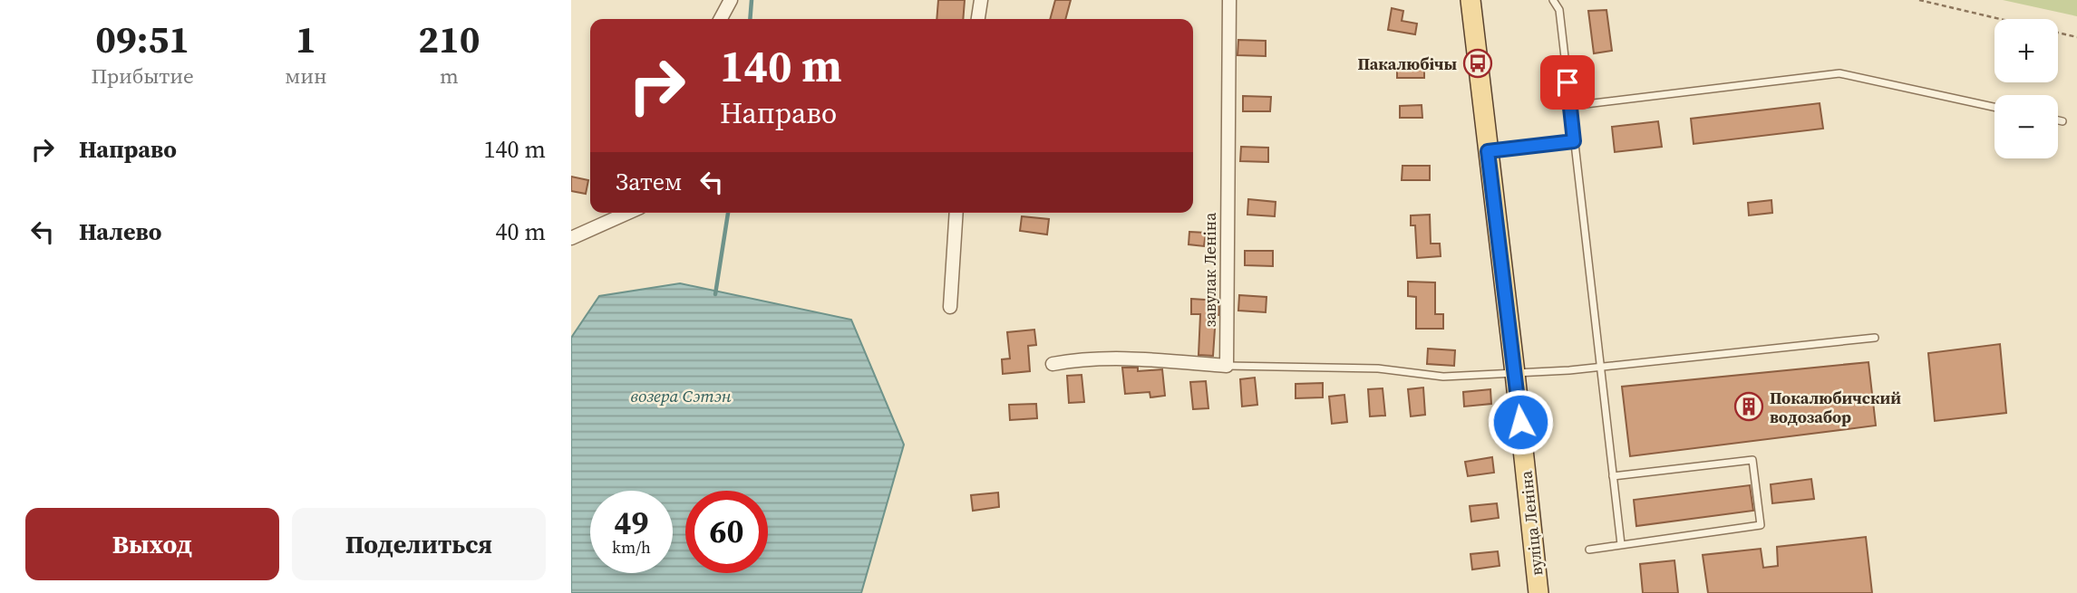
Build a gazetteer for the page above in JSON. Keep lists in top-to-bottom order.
{
  "streets": {
    "main road": ["вуліца Леніна"],
    "street": ["завулак Леніна"]
  },
  "water": ["возера Сэтэн"],
  "places": {
    "bus stop": ["Пакалюбічы"],
    "building": ["Покалюбичский водозабор"]
  },
  "page": {
    "eta": [
      "09:51",
      "Прибытие",
      "1",
      "мин",
      "210",
      "m"
    ],
    "map_buttons": ["+", "−"],
    "turn": ["140 m", "Направо"],
    "list": [
      {
        "name": "Направо",
        "value": "140 m"
      },
      {
        "name": "Налево",
        "value": "40 m"
      }
    ],
    "then": "Затем",
    "speed": "49 km/h",
    "limit": "60",
    "buttons": ["Выход", "Поделиться"]
  }
}
